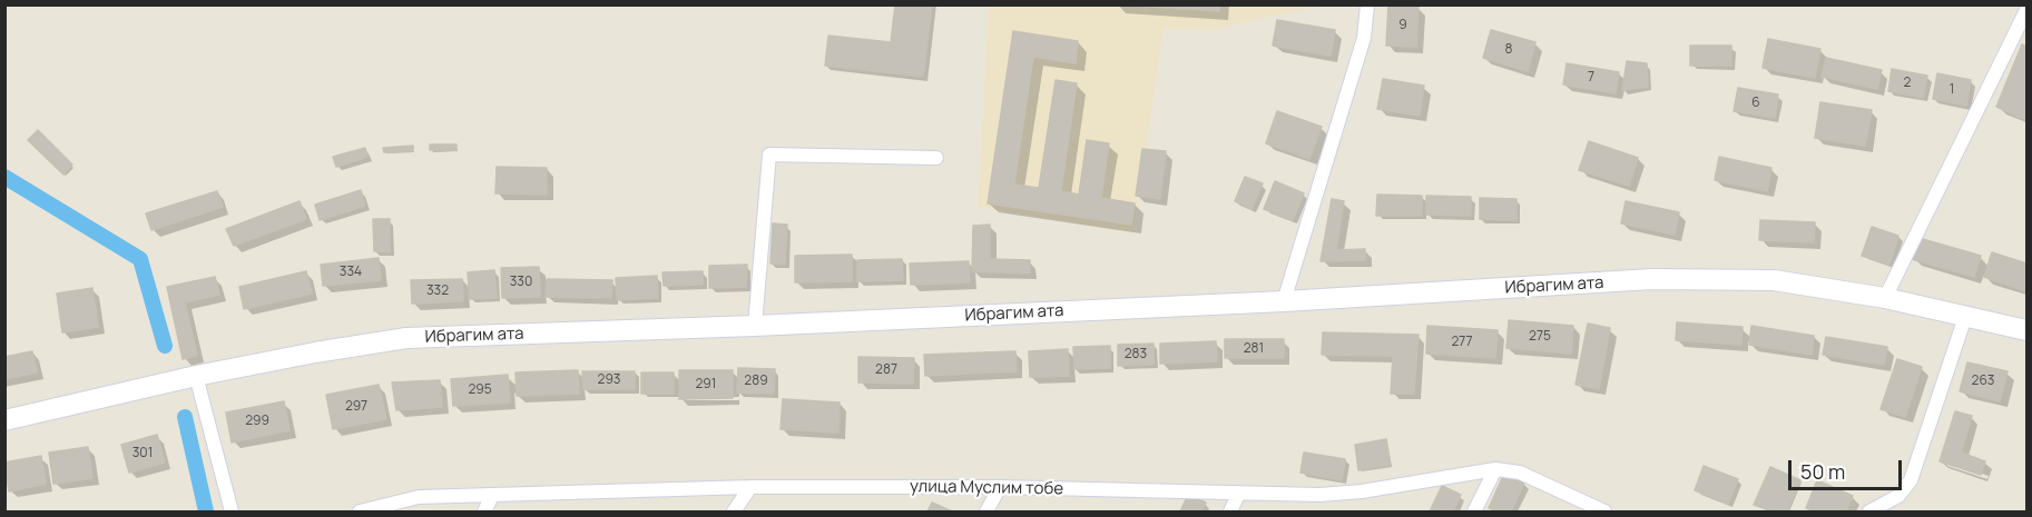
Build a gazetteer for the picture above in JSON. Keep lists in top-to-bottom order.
{
  "streets": {
    "street": ["Ибрагим ата", "улица Муслим тобе"]
  },
  "house_numbers": [
    "9",
    "8",
    "7",
    "2",
    "1",
    "6",
    "334",
    "330",
    "332",
    "275",
    "277",
    "281",
    "283",
    "287",
    "293",
    "289",
    "263",
    "291",
    "295",
    "297",
    "299",
    "301"
  ],
  "scale_bar": "50 m"
}
